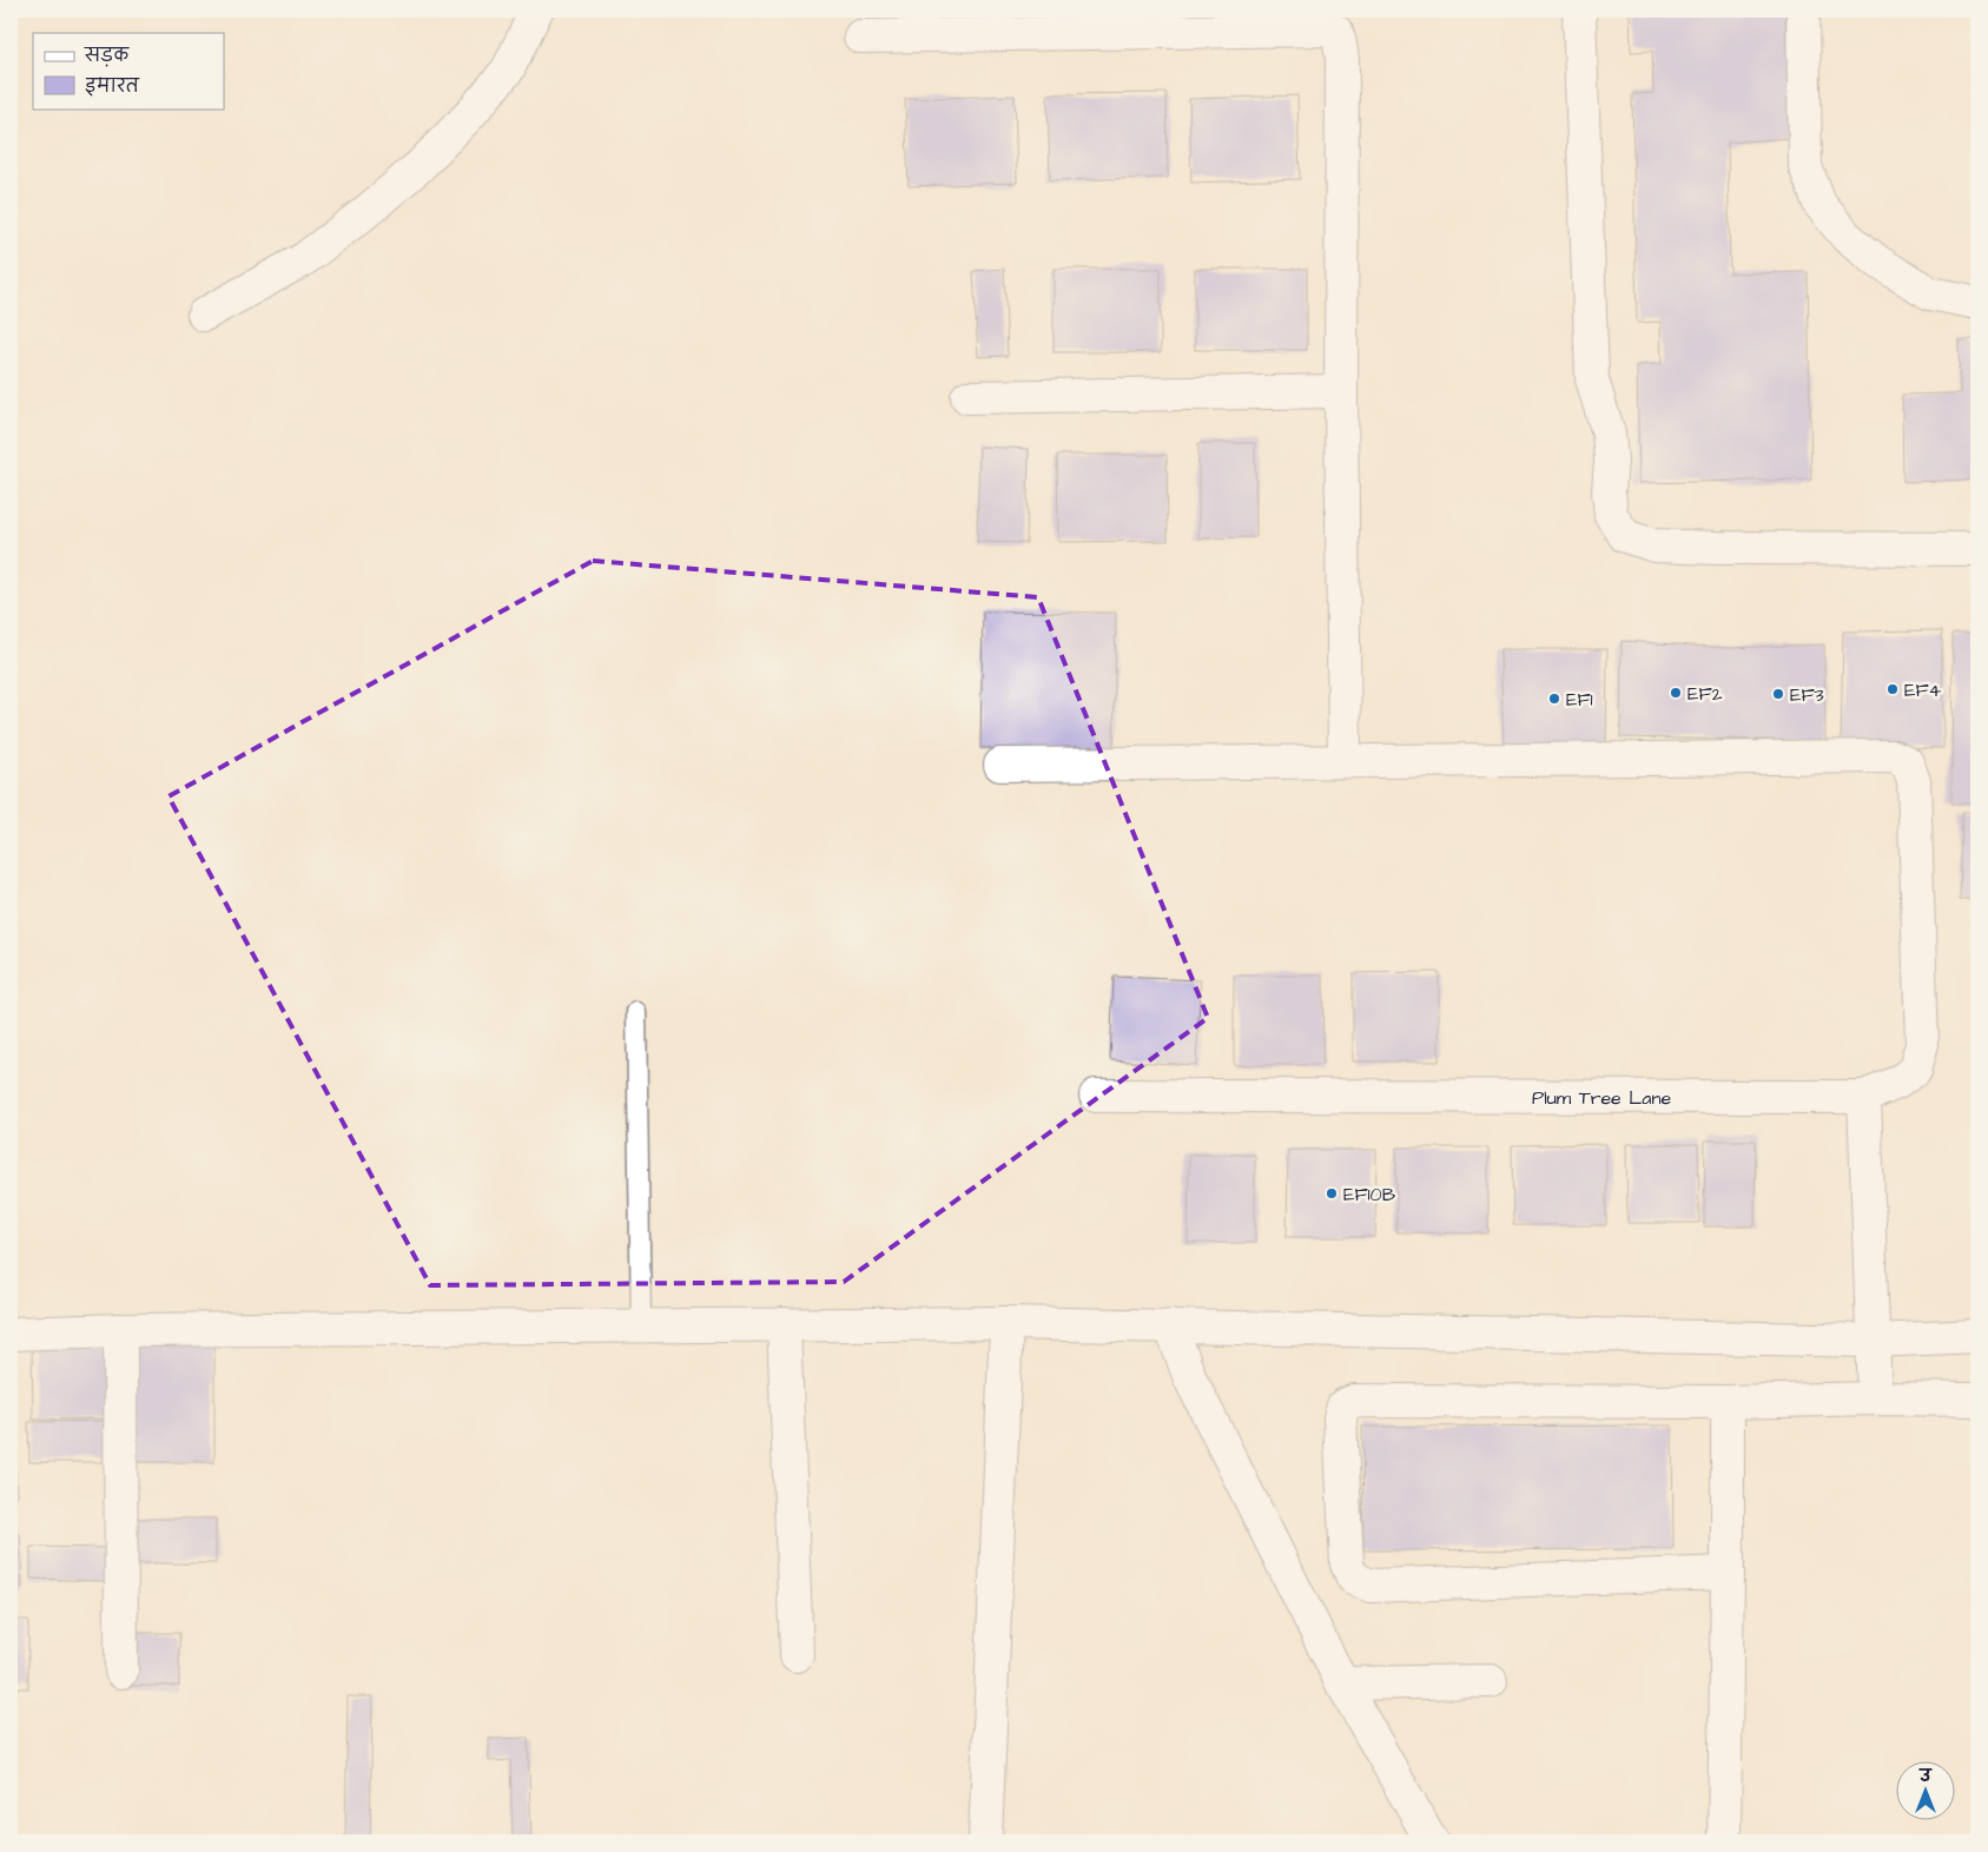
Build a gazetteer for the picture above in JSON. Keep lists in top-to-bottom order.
{
  "streets": {
    "street": ["Plum Tree Lane"]
  },
  "places": [
    "EF4",
    "EF2",
    "EF3",
    "EF1",
    "EF10B"
  ],
  "legend": ["सड़क", "इमारत"],
  "north": "top"
}
